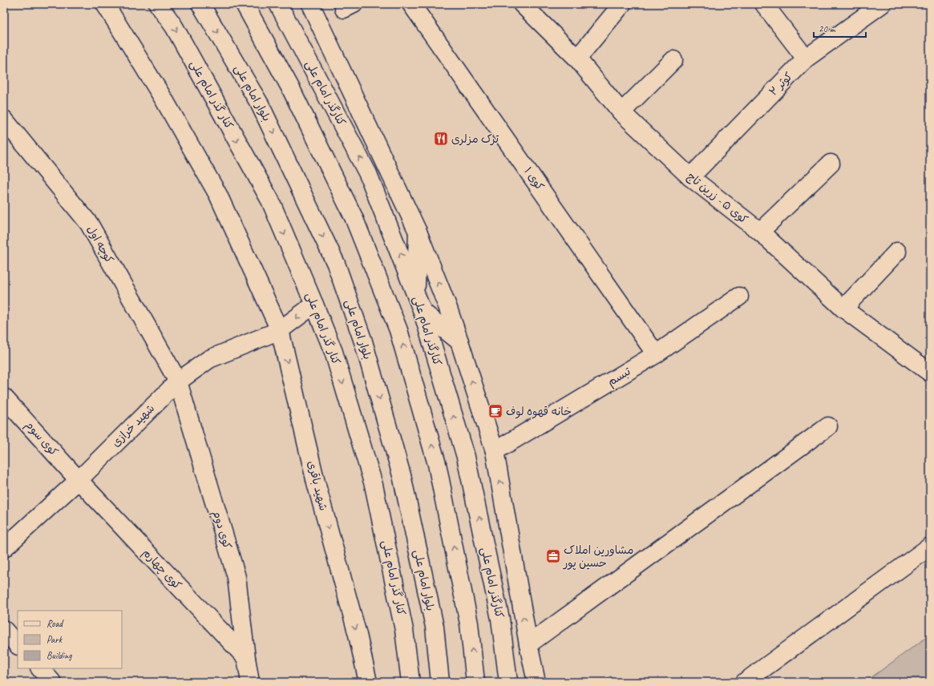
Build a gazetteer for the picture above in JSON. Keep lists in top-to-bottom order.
{
  "streets": {
    "main road": [
      "کوثر ۲",
      "بلوار امام علی",
      "کنارگذر امام علی",
      "کنار گذر امام علی",
      "کوی ۱",
      "کوی ۵ - زرین تاج",
      "کوچه اول",
      "تبسم",
      "شهید خرازی",
      "کوی سوم",
      "شهید باقری",
      "کوی دوم",
      "کوی چهارم"
    ]
  },
  "crossings": [
    ["کوثر ۲", "کوی ۵ - زرین تاج"],
    ["کوی ۱", "تبسم"],
    ["کوچه اول", "شهید خرازی"],
    ["کوچه اول", "کوی دوم"],
    ["شهید خرازی", "کوی سوم"],
    ["شهید خرازی", "شهید باقری"],
    ["شهید خرازی", "کوی دوم"],
    ["شهید خرازی", "کوی چهارم"],
    ["کوی سوم", "کوی چهارم"],
    ["کوی دوم", "کوی چهارم"]
  ],
  "places": {
    "restaurant": ["ترک مزلری"],
    "cafe": ["خانه قهوه لوف"],
    "office": ["مشاورین املاک حسین پور"]
  },
  "legend": ["Road", "Park", "Building"],
  "scale_bar": "20 m"
}
